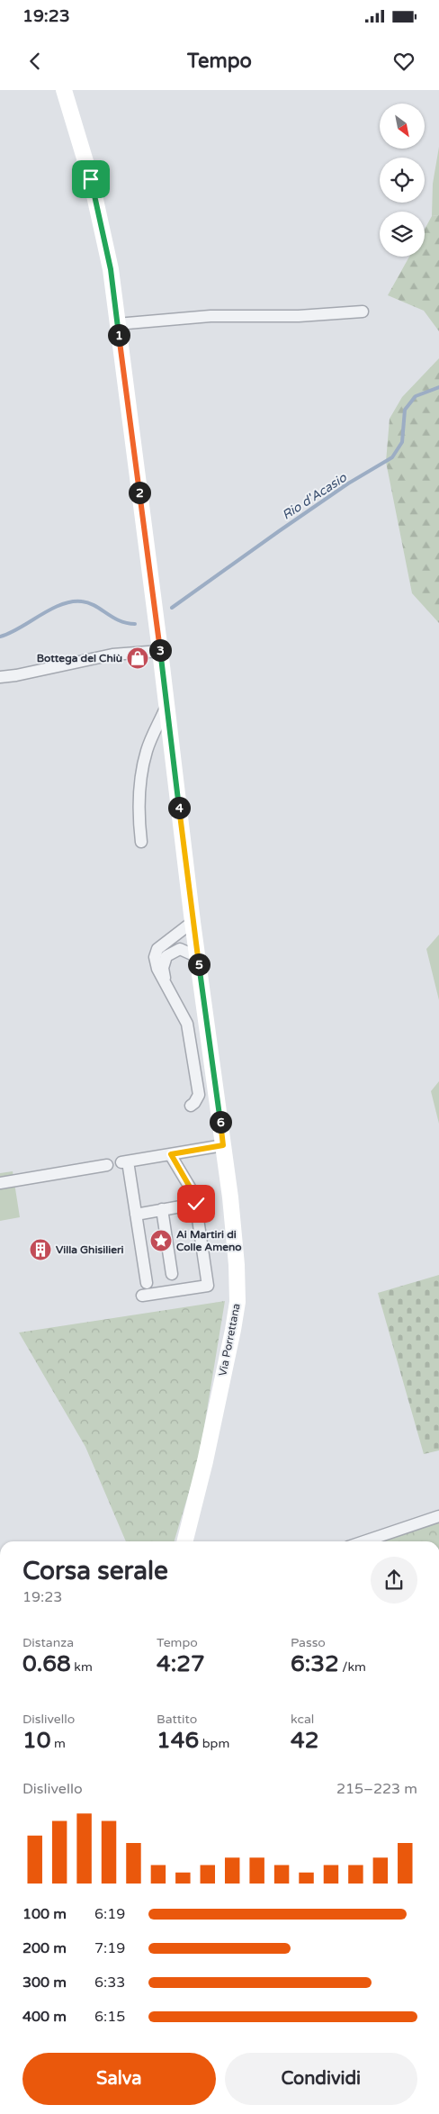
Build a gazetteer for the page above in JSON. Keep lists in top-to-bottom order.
{
  "streets": {
    "main road": ["Via Porrettana"]
  },
  "water": ["Rio d'Acasio"],
  "places": {
    "shop": ["Bottega del Chiù"],
    "place": ["Ai Martiri di Colle Ameno"],
    "building": ["Villa Ghisilieri"]
  },
  "north": "bottom right",
  "page": {
    "status": "19:23",
    "header": "Tempo",
    "pins": [
      "1",
      "2",
      "3",
      "4",
      "5",
      "6"
    ],
    "heading": ["Corsa serale", "19:23"],
    "stats": [
      ["Distanza", "0.68 km"],
      ["Tempo", "4:27"],
      ["Passo", "6:32 /km"],
      ["Dislivello", "10 m"],
      ["Battito", "146 bpm"],
      ["kcal", "42"]
    ],
    "chart": ["Dislivello", "215–223 m"],
    "list": [
      {
        "name": "100 m",
        "note": "6:19"
      },
      {
        "name": "200 m",
        "note": "7:19"
      },
      {
        "name": "300 m",
        "note": "6:33"
      },
      {
        "name": "400 m",
        "note": "6:15"
      }
    ],
    "buttons": ["Salva", "Condividi"]
  }
}
